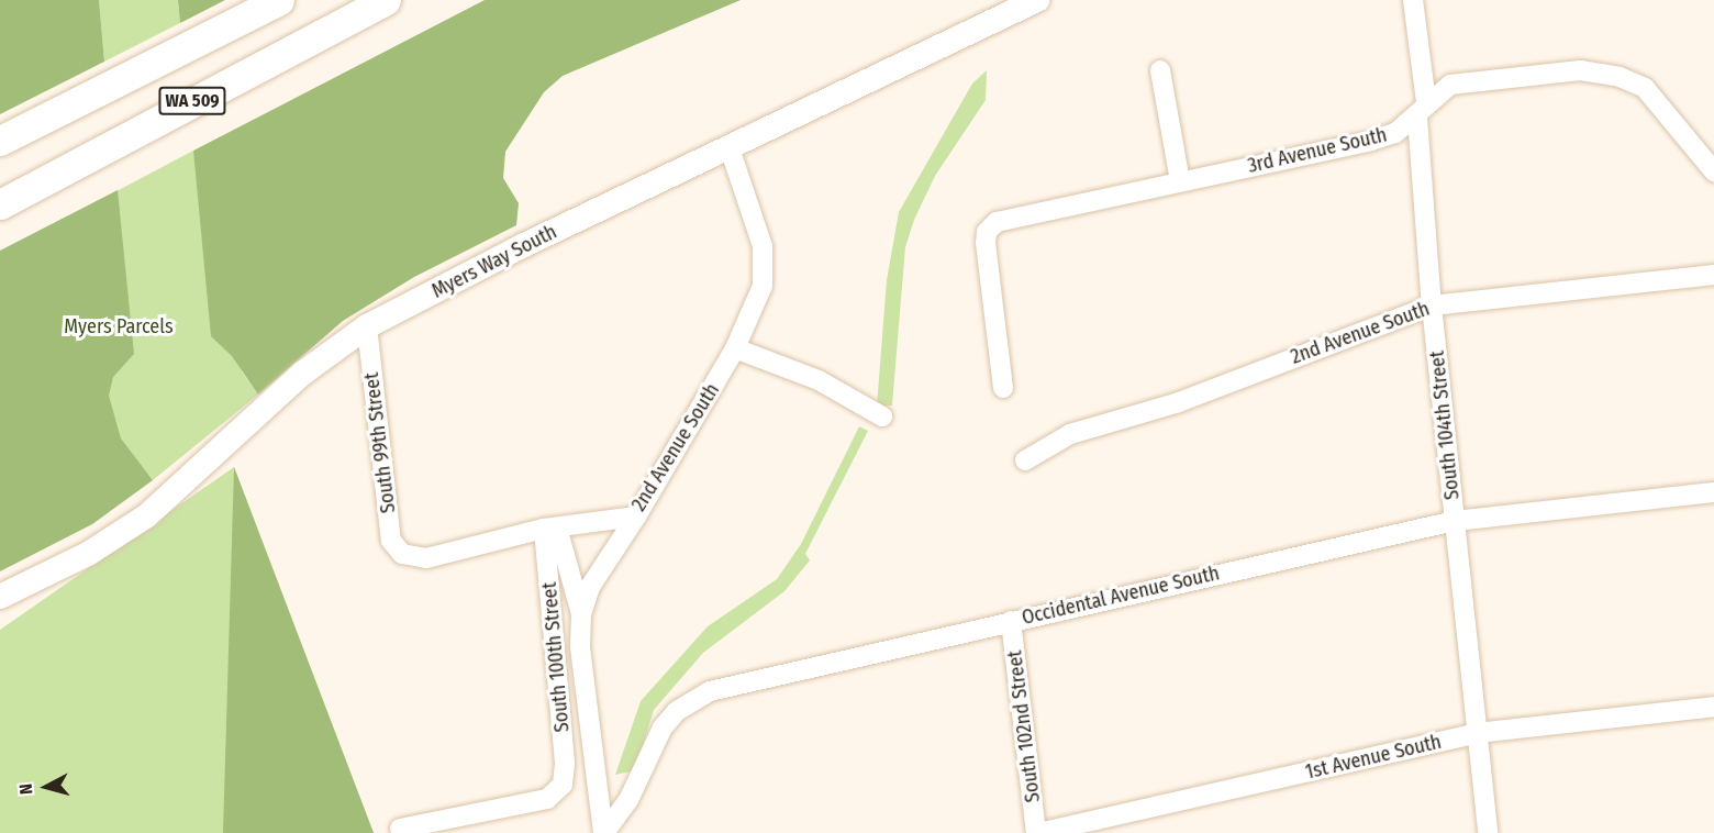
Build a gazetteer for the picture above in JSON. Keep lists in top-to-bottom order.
{
  "streets": {
    "highway": ["WA 509"],
    "main road": ["Myers Way South"],
    "street": [
      "3rd Avenue South",
      "2nd Avenue South",
      "South 104th Street",
      "South 99th Street",
      "Occidental Avenue South",
      "South 100th Street",
      "South 102nd Street",
      "1st Avenue South"
    ]
  },
  "crossings": [
    ["3rd Avenue South", "South 104th Street"],
    ["Myers Way South", "2nd Avenue South"],
    ["Myers Way South", "South 99th Street"],
    ["2nd Avenue South", "South 104th Street"],
    ["2nd Avenue South", "South 99th Street"],
    ["2nd Avenue South", "South 100th Street"],
    ["South 104th Street", "Occidental Avenue South"],
    ["South 104th Street", "1st Avenue South"],
    ["Occidental Avenue South", "South 100th Street"],
    ["Occidental Avenue South", "South 102nd Street"],
    ["South 102nd Street", "1st Avenue South"]
  ],
  "parks": ["Myers Parcels"],
  "north": "left"
}
